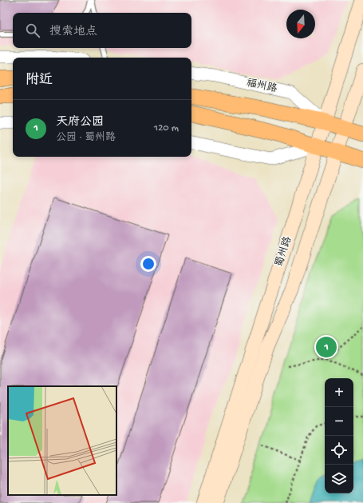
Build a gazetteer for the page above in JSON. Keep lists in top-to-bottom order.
{
  "streets": {
    "main road": ["福州路", "蜀州路"]
  },
  "crossings": [
    ["福州路", "蜀州路"]
  ],
  "north": "bottom",
  "page": {
    "search": "搜索地点",
    "heading": "附近",
    "list": [
      {
        "mark": "1",
        "name": "天府公园",
        "note": "公园 · 蜀州路",
        "value": "120 m"
      }
    ],
    "pins": "1",
    "map_buttons": ["+", "−"]
  }
}
